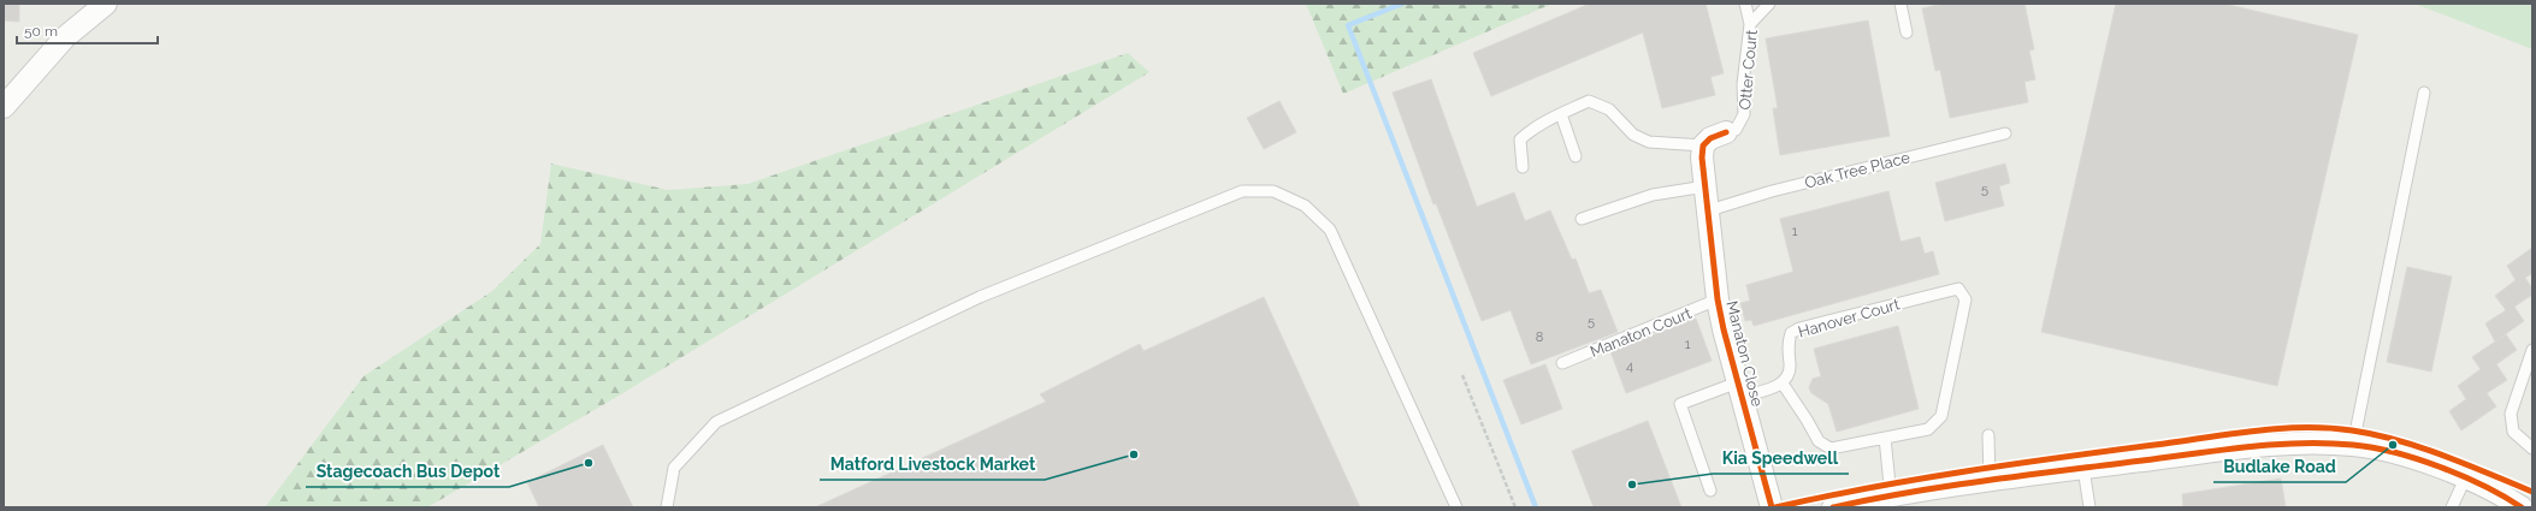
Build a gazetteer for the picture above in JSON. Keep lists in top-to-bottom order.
{
  "streets": {
    "street": ["Manaton Close"],
    "lane": [
      "Otter Court",
      "Oak Tree Place",
      "Hanover Court",
      "Manaton Court"
    ]
  },
  "crossings": [
    ["Oak Tree Place", "Manaton Close"],
    ["Manaton Court", "Manaton Close"]
  ],
  "places": [
    "Budlake Road",
    "Matford Livestock Market",
    "Stagecoach Bus Depot",
    "Kia Speedwell"
  ],
  "house_numbers": [
    "5",
    "1",
    "5",
    "8",
    "1",
    "4"
  ],
  "scale_bar": "50 m"
}
